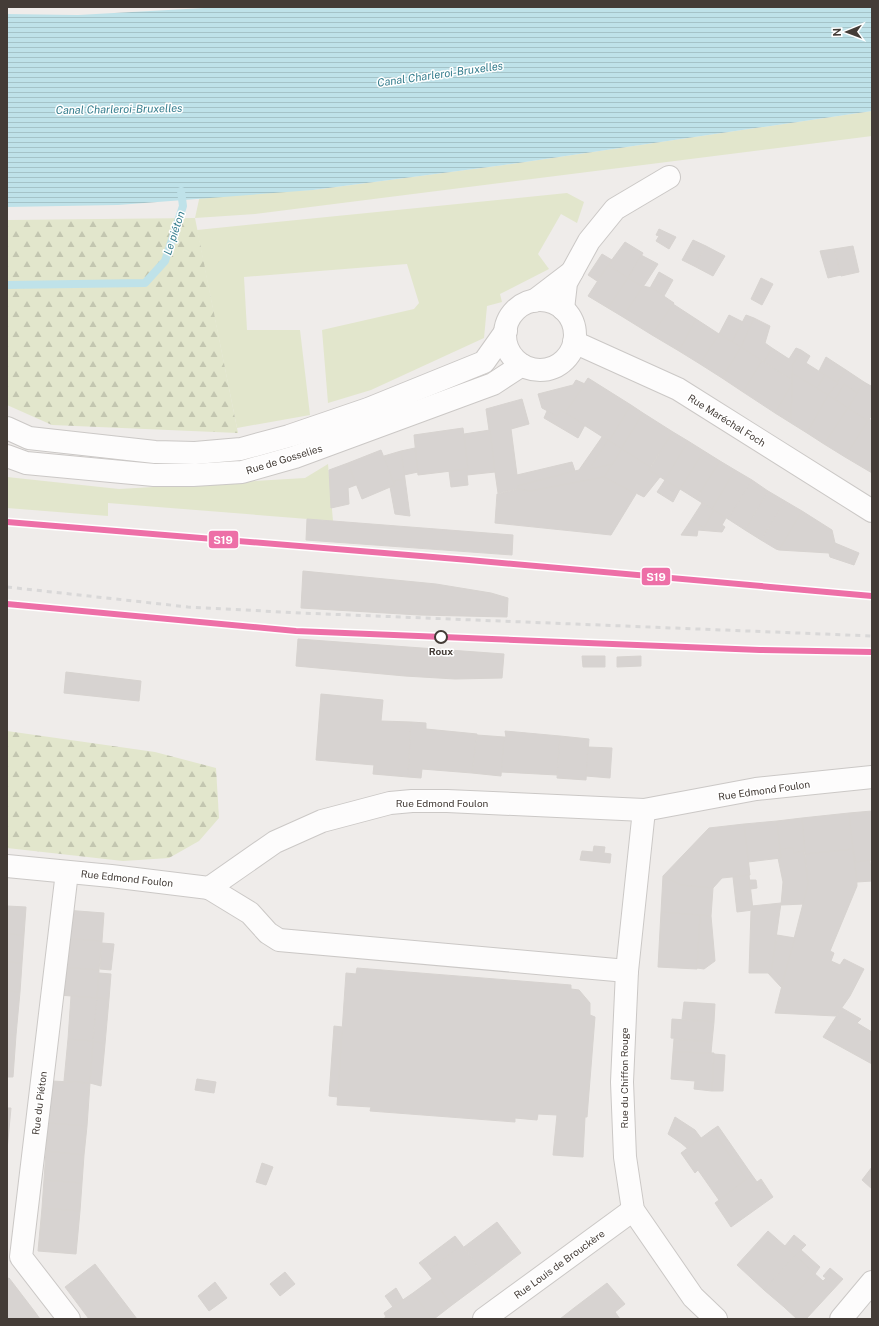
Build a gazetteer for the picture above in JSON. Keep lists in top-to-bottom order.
{
  "streets": {
    "street": [
      "Rue Maréchal Foch",
      "Rue de Gosselies",
      "Rue Edmond Foulon",
      "Rue du Chiffon Rouge",
      "Rue du Piéton",
      "Rue Louis de Brouckère"
    ]
  },
  "crossings": [
    ["Rue Maréchal Foch", "Rue de Gosselies"],
    ["Rue Edmond Foulon", "Rue du Chiffon Rouge"],
    ["Rue Edmond Foulon", "Rue du Piéton"],
    ["Rue du Chiffon Rouge", "Rue Louis de Brouckère"]
  ],
  "water": ["Canal Charleroi-Bruxelles", "Le piéton"],
  "places": ["Roux"],
  "lines": ["transit line S19"],
  "north": "left"
}
